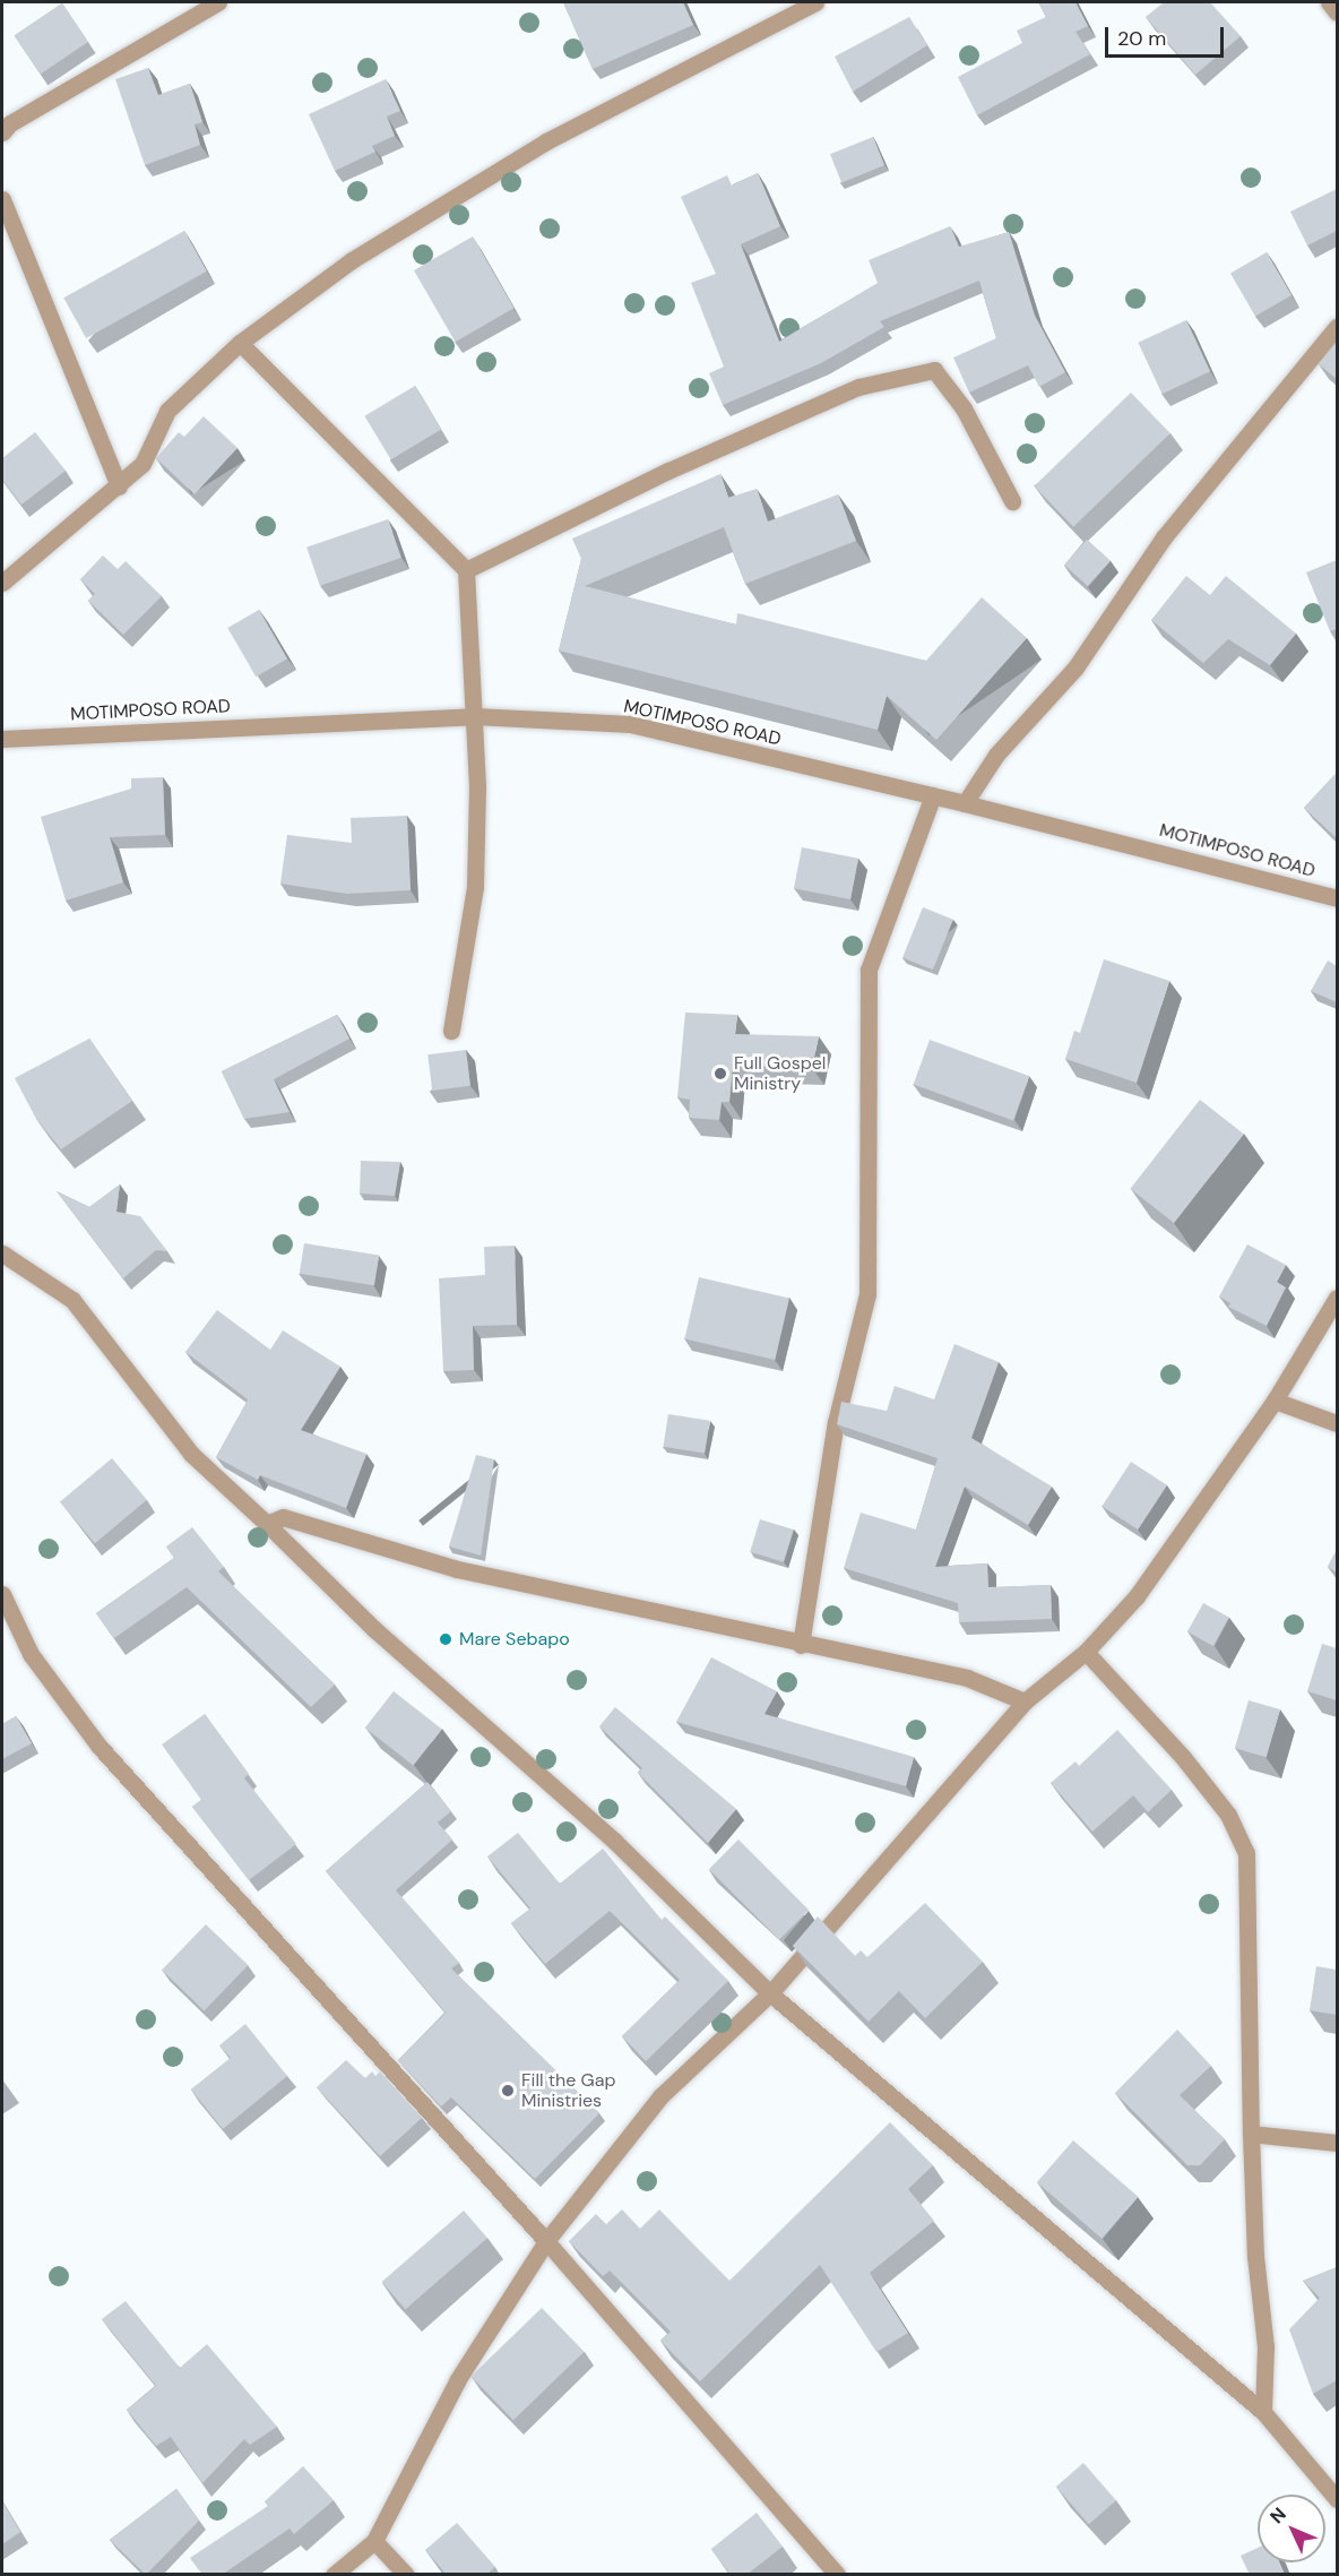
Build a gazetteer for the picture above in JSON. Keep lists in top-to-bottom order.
{
  "streets": {
    "street": ["MOTIMPOSO ROAD"]
  },
  "places": ["Full Gospel Ministry", "Mare Sebapo", "Fill the Gap Ministries"],
  "scale_bar": "20 m",
  "north": "top left"
}
